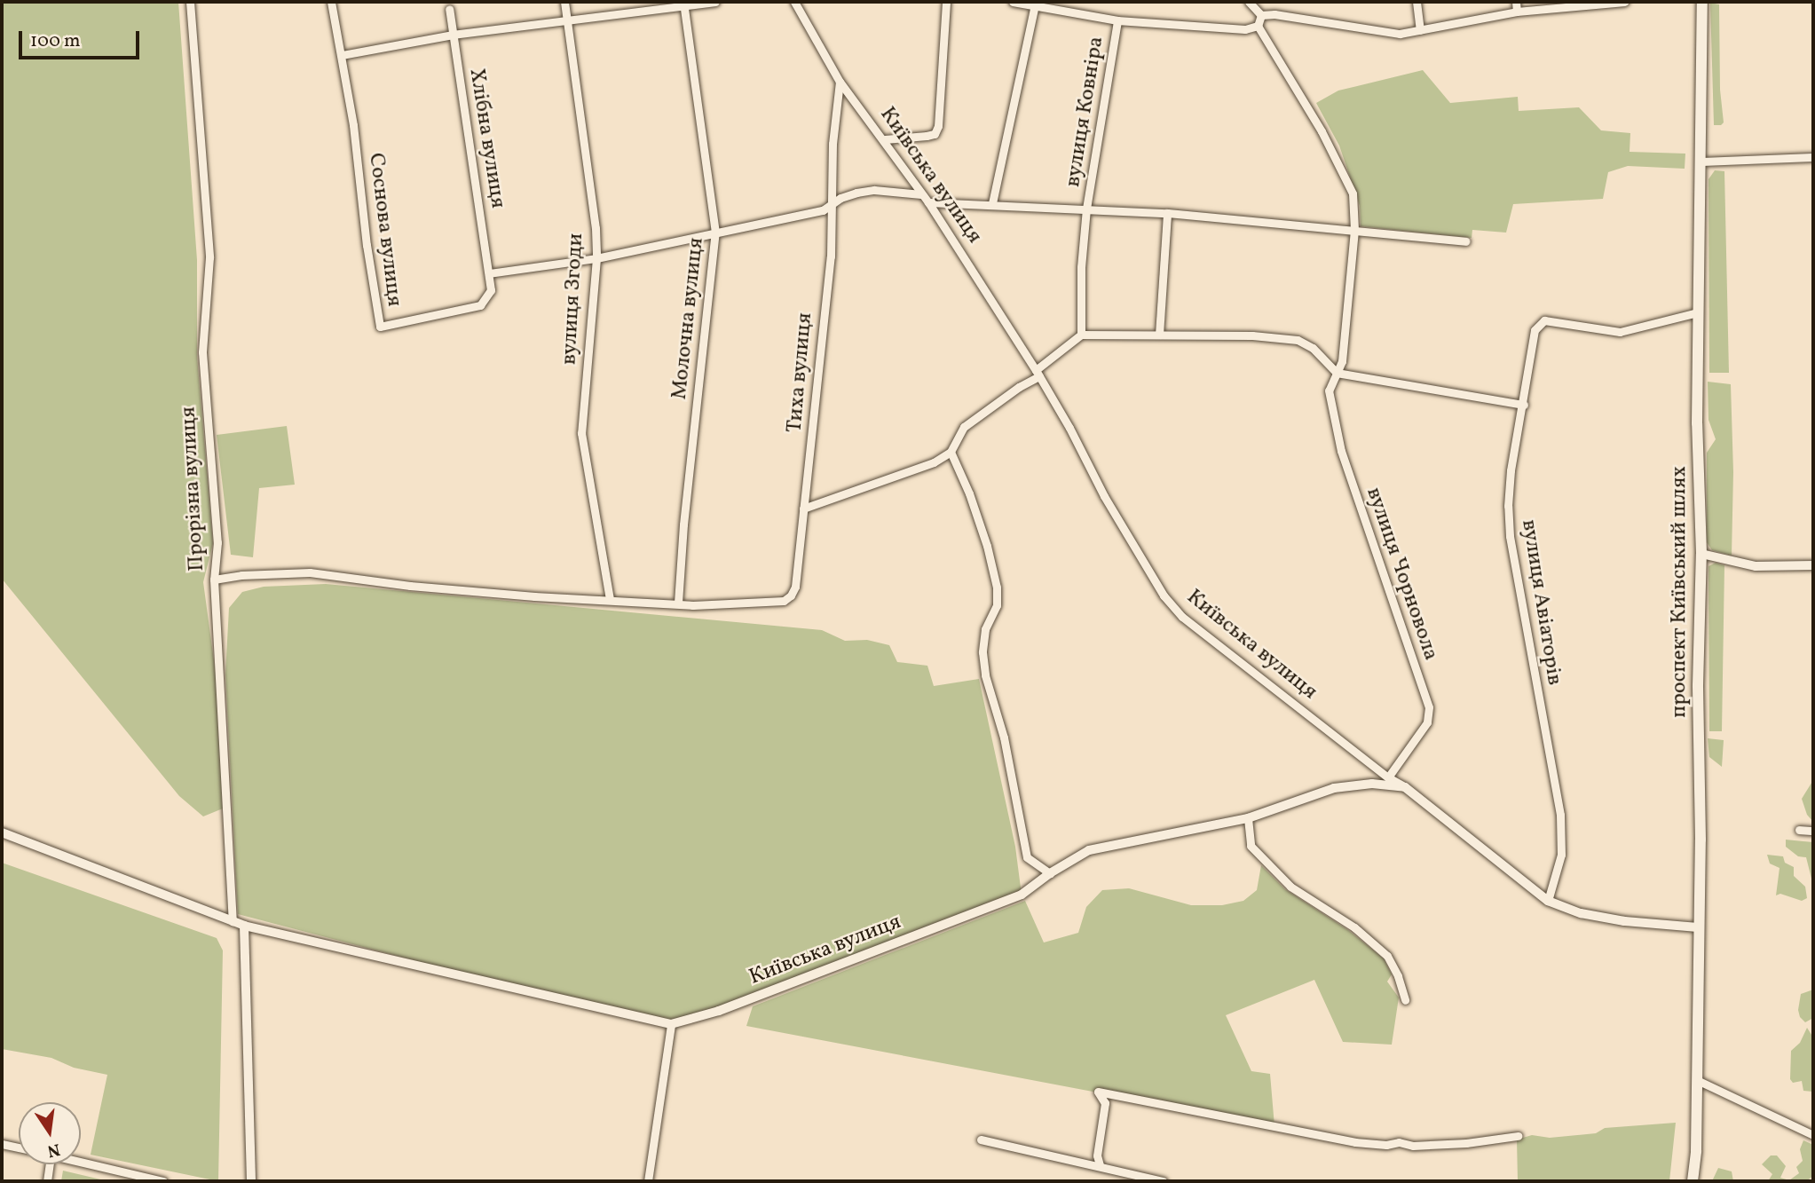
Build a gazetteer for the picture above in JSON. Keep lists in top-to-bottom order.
{
  "streets": {
    "main road": ["проспект Київський шлях"],
    "street": [
      "вулиця Ковніра",
      "Хлібна вулиця",
      "Київська вулиця",
      "Соснова вулиця",
      "вулиця Згоди",
      "Молочна вулиця",
      "Тиха вулиця",
      "Прорізна вулиця",
      "вулиця Чорновола",
      "вулиця Авіаторів"
    ]
  },
  "crossings": [
    ["Хлібна вулиця", "Соснова вулиця"],
    ["Київська вулиця", "Тиха вулиця"],
    ["Київська вулиця", "вулиця Чорновола"],
    ["Київська вулиця", "проспект Київський шлях"],
    ["Київська вулиця", "вулиця Авіаторів"],
    ["вулиця Згоди", "Прорізна вулиця"],
    ["Молочна вулиця", "Тиха вулиця"],
    ["Молочна вулиця", "Прорізна вулиця"],
    ["Тиха вулиця", "Прорізна вулиця"],
    ["проспект Київський шлях", "вулиця Авіаторів"]
  ],
  "scale_bar": "100 m",
  "north": "bottom"
}
